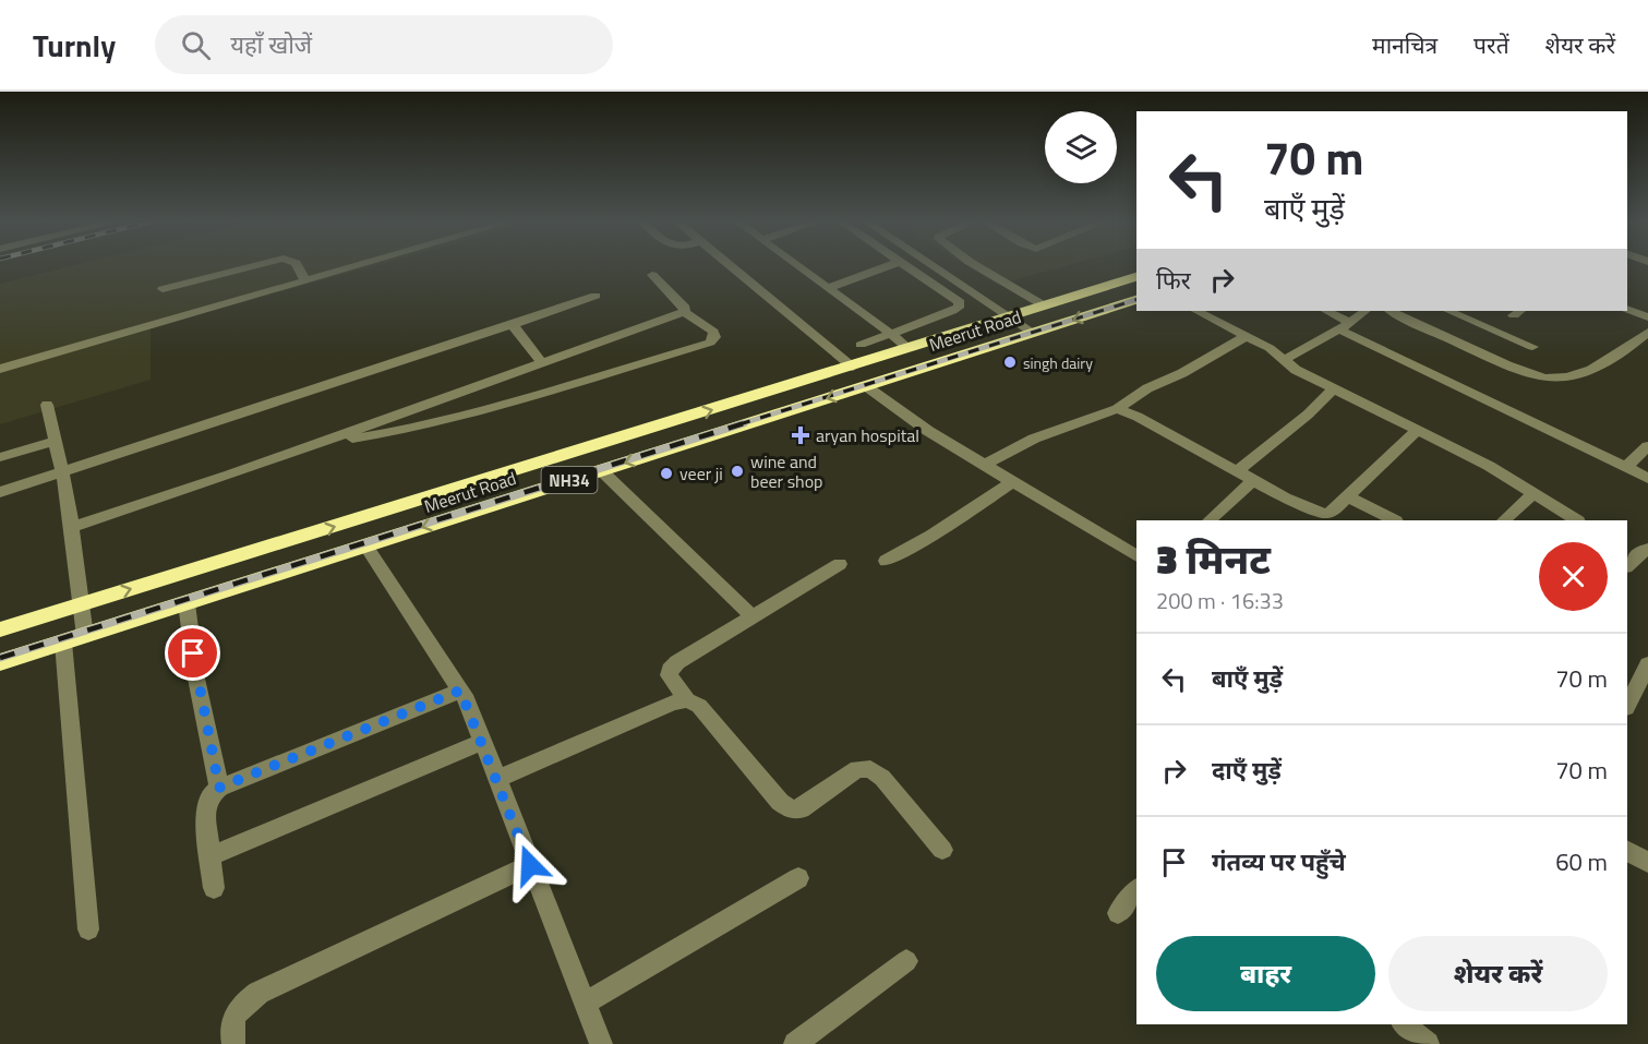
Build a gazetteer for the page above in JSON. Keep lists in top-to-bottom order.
{
  "streets": {
    "highway": ["Meerut Road", "NH34"]
  },
  "places": {
    "other": ["singh dairy", "wine and beer shop", "veer ji"],
    "health": ["aryan hospital"]
  },
  "page": {
    "header": "Turnly",
    "search": "यहाँ खोजें",
    "nav": ["मानचित्र", "परतें", "शेयर करें"],
    "turn": ["70 m", "बाएँ मुड़ें"],
    "then": "फिर",
    "heading": ["3 मिनट", "200 m · 16:33"],
    "list": [
      {
        "name": "बाएँ मुड़ें",
        "value": "70 m"
      },
      {
        "name": "दाएँ मुड़ें",
        "value": "70 m"
      },
      {
        "name": "गंतव्य पर पहुँचे",
        "value": "60 m"
      }
    ],
    "buttons": ["बाहर", "शेयर करें"]
  }
}
